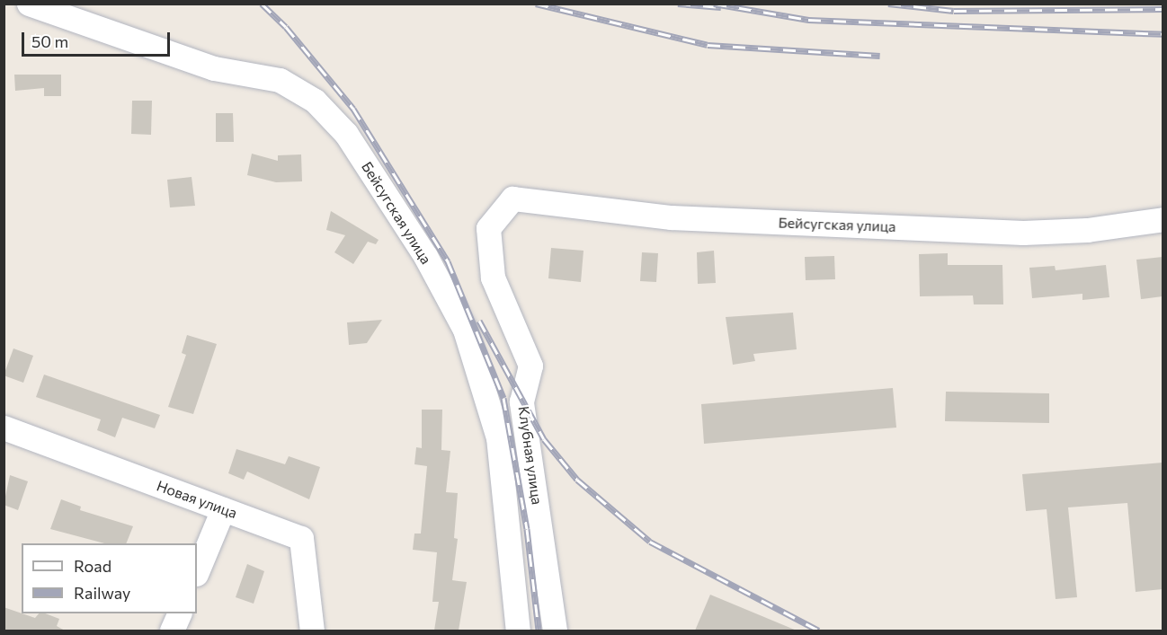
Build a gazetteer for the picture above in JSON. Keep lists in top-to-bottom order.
{
  "streets": {
    "street": ["Бейсугская улица", "Клубная улица", "Новая улица"]
  },
  "crossings": [
    ["Бейсугская улица", "Клубная улица"]
  ],
  "legend": ["Road", "Railway"],
  "scale_bar": "50 m"
}
